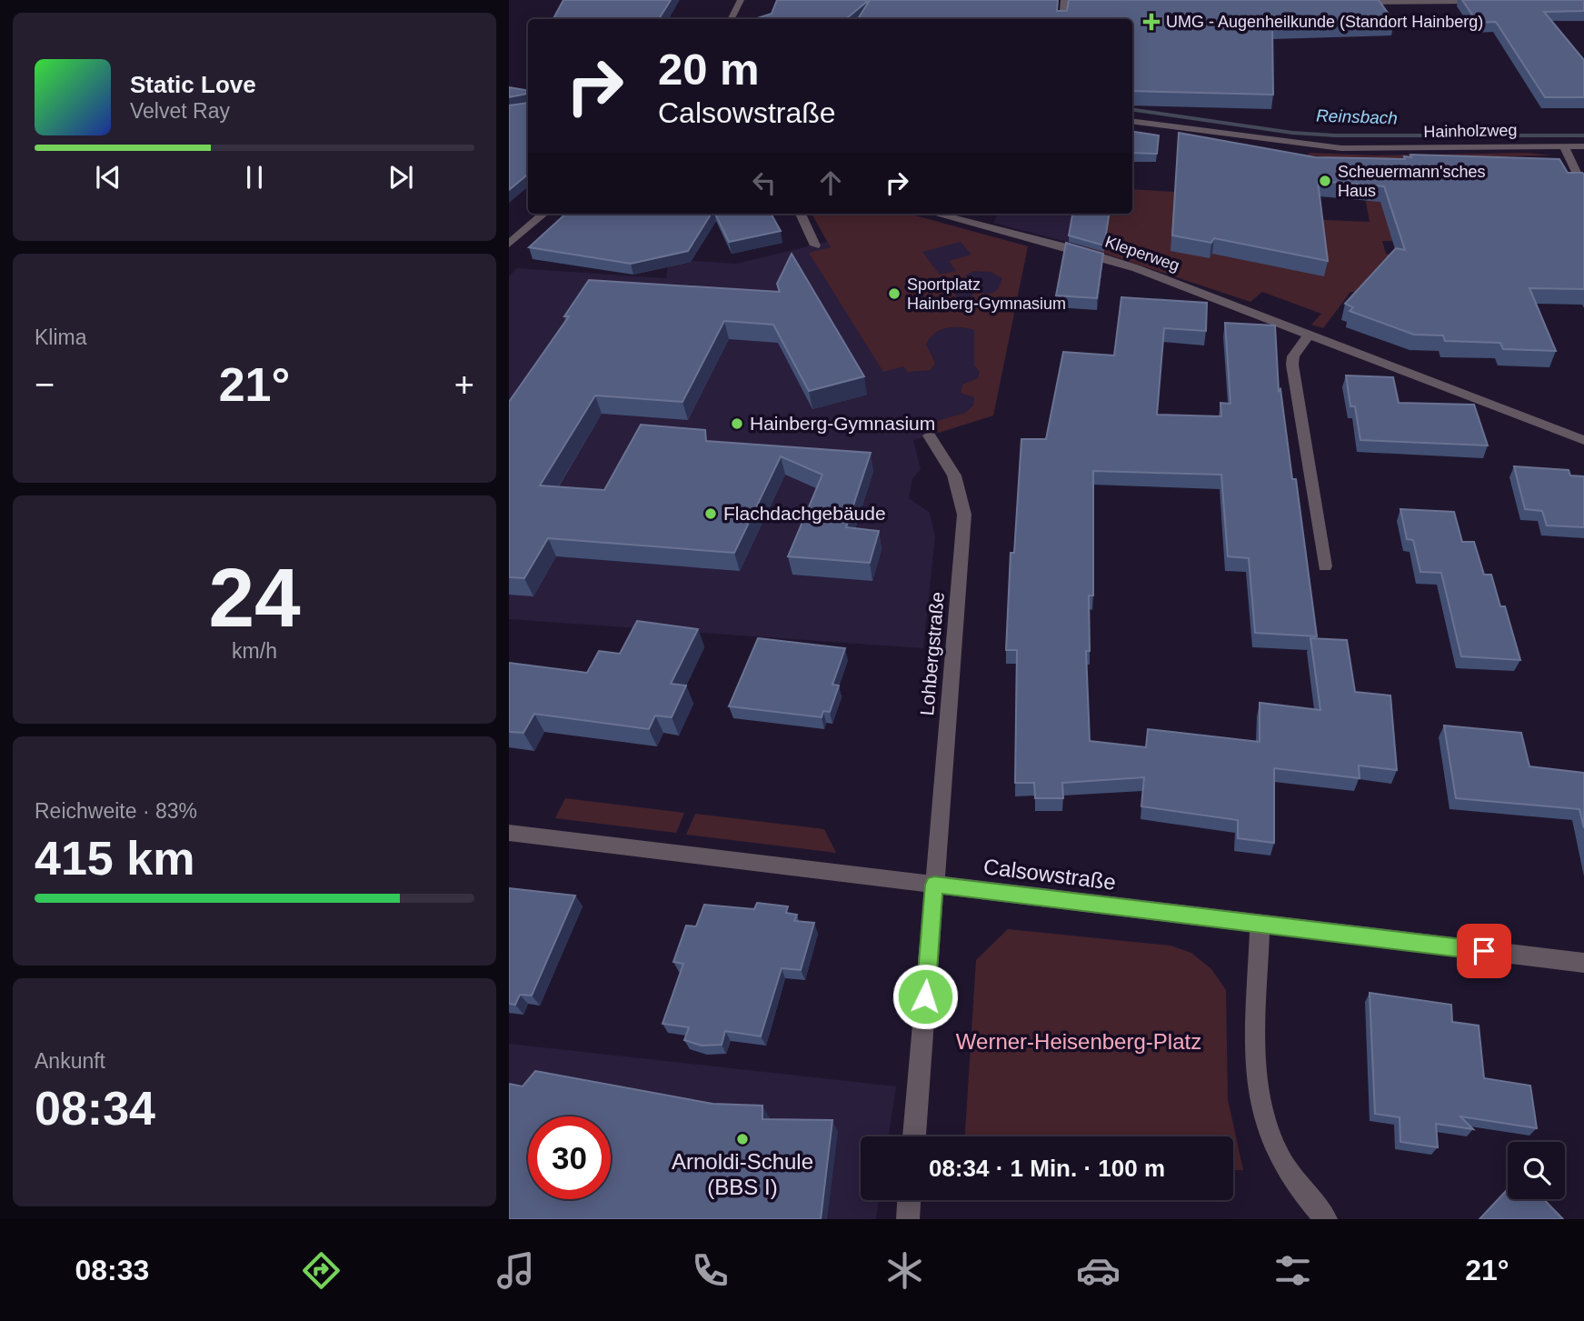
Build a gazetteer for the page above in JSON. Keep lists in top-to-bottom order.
{
  "streets": {
    "street": [
      "Hainholzweg",
      "Kleperweg",
      "Lohbergstraße",
      "Calsowstraße"
    ]
  },
  "crossings": [
    ["Lohbergstraße", "Calsowstraße"]
  ],
  "water": ["Reinsbach"],
  "parks": ["Werner-Heisenberg-Platz"],
  "places": {
    "health": ["UMG - Augenheilkunde (Standort Hainberg)"],
    "other": [
      "Scheuermann'sches Haus",
      "Sportplatz Hainberg-Gymnasium",
      "Hainberg-Gymnasium",
      "Flachdachgebäude",
      "Arnoldi-Schule (BBS I)"
    ]
  },
  "page": {
    "turn": ["20 m", "Calsowstraße"],
    "song": ["Static Love", "Velvet Ray"],
    "tile": [
      "Klima",
      ["24", "km/h"],
      ["Reichweite · 83%", "415 km"],
      ["Ankunft", "08:34"]
    ],
    "heat": ["−", "21°", "+"],
    "limit": "30",
    "trip": "08:34 · 1 Min. · 100 m",
    "tabs": ["08:33", "21°"]
  }
}
